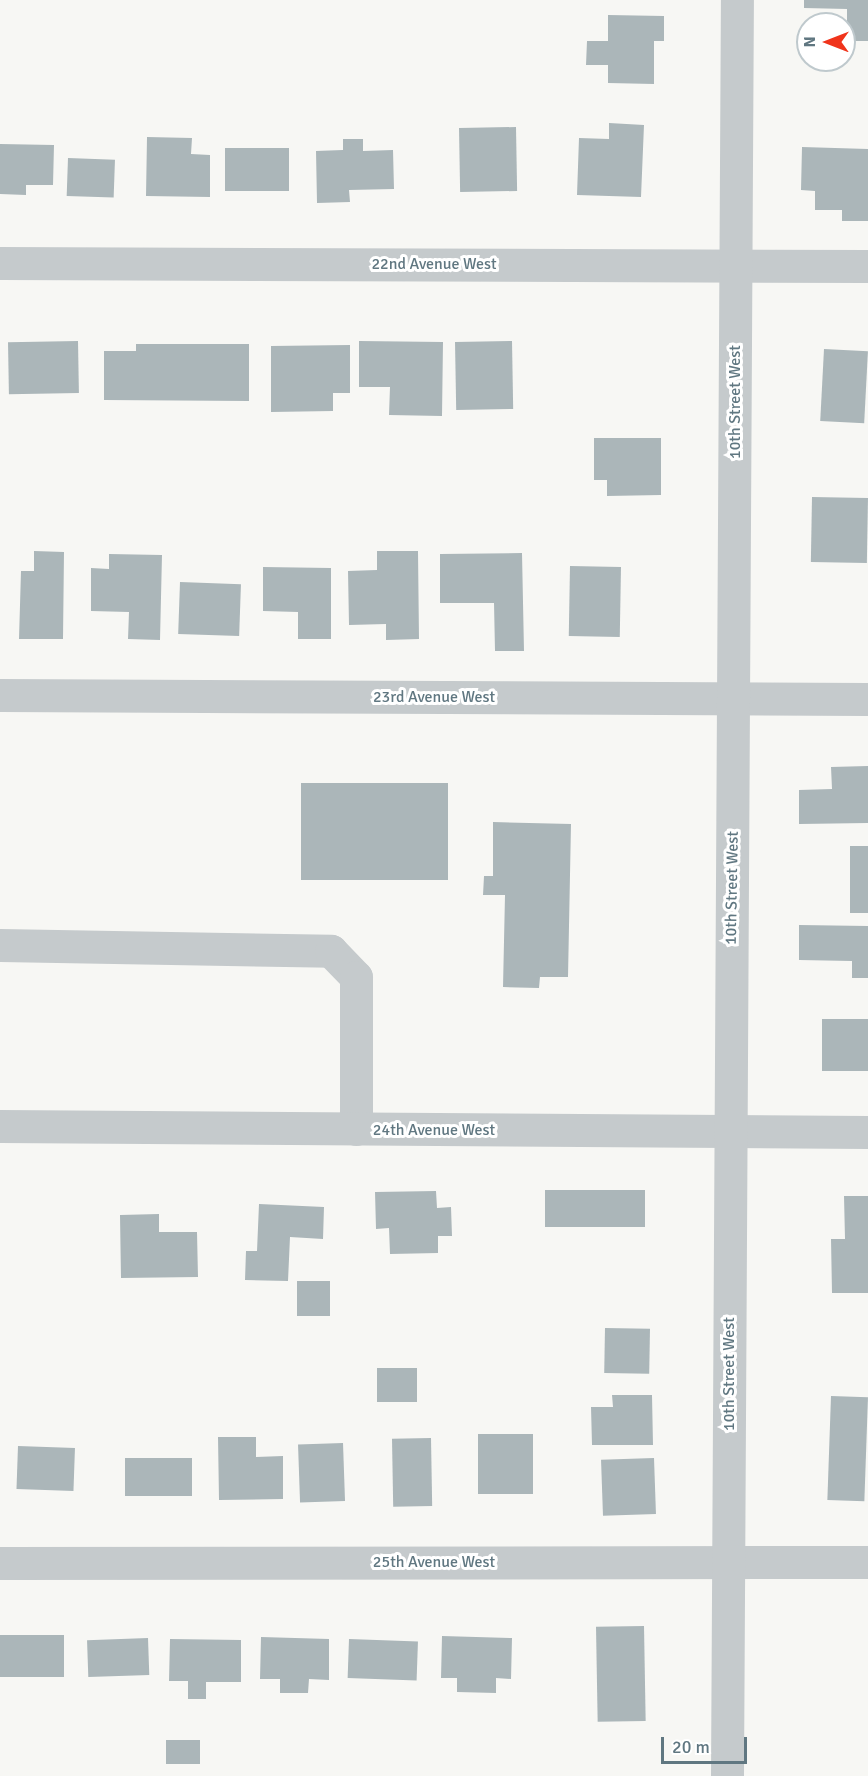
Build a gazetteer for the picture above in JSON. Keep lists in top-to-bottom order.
{
  "streets": {
    "street": [
      "22nd Avenue West",
      "10th Street West",
      "23rd Avenue West",
      "24th Avenue West",
      "25th Avenue West"
    ]
  },
  "crossings": [
    ["22nd Avenue West", "10th Street West"],
    ["10th Street West", "23rd Avenue West"],
    ["10th Street West", "24th Avenue West"],
    ["10th Street West", "25th Avenue West"]
  ],
  "scale_bar": "20 m",
  "north": "left"
}
